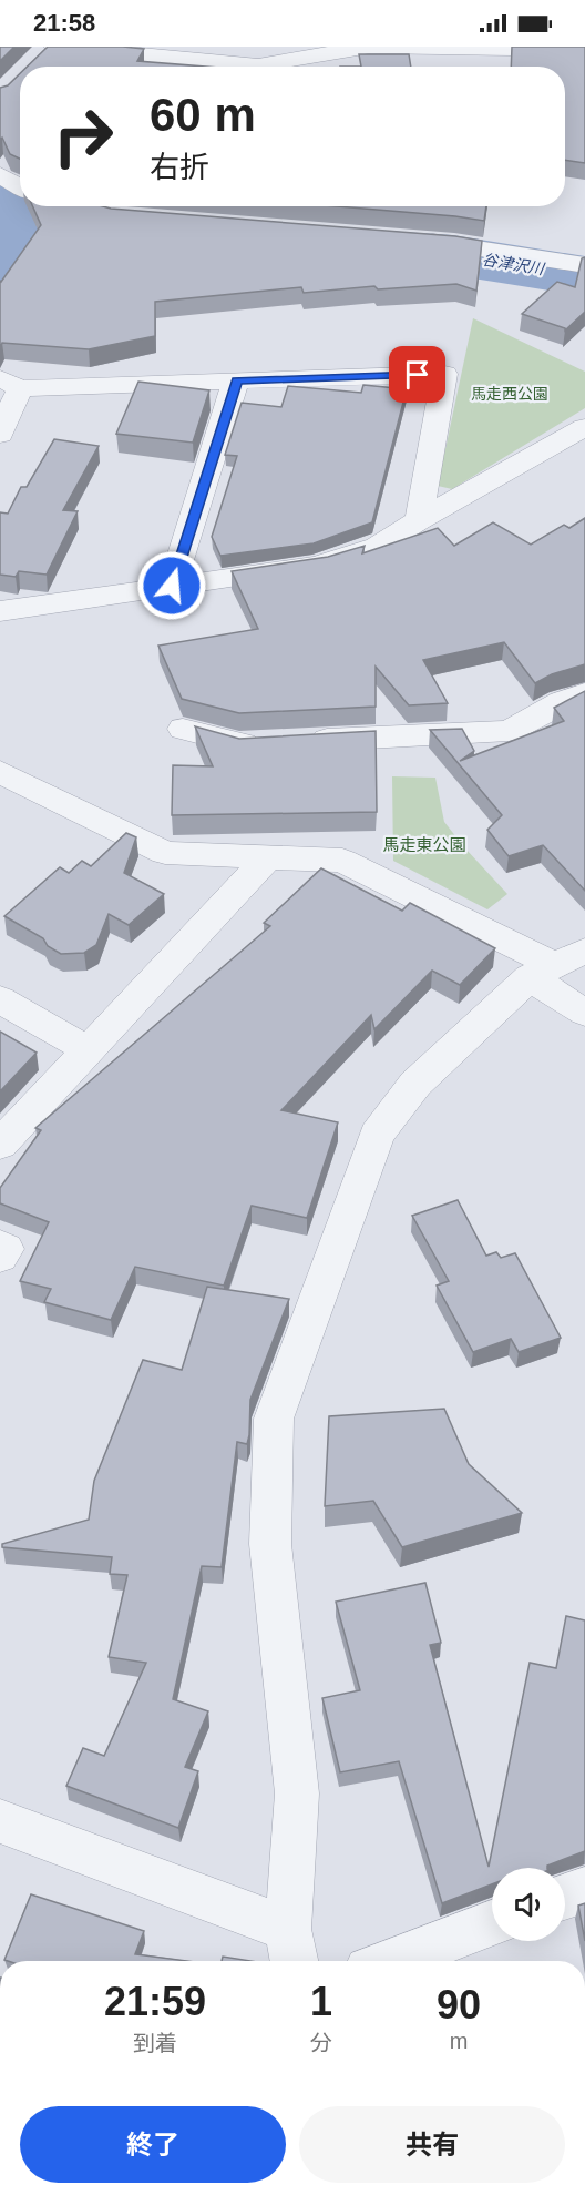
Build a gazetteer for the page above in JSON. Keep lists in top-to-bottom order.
{
  "water": ["谷津沢川"],
  "parks": ["馬走西公園", "馬走東公園"],
  "page": {
    "status": "21:58",
    "turn": ["60 m", "右折"],
    "eta": [
      "21:59",
      "到着",
      "1",
      "分",
      "90",
      "m"
    ],
    "buttons": ["終了", "共有"]
  }
}
